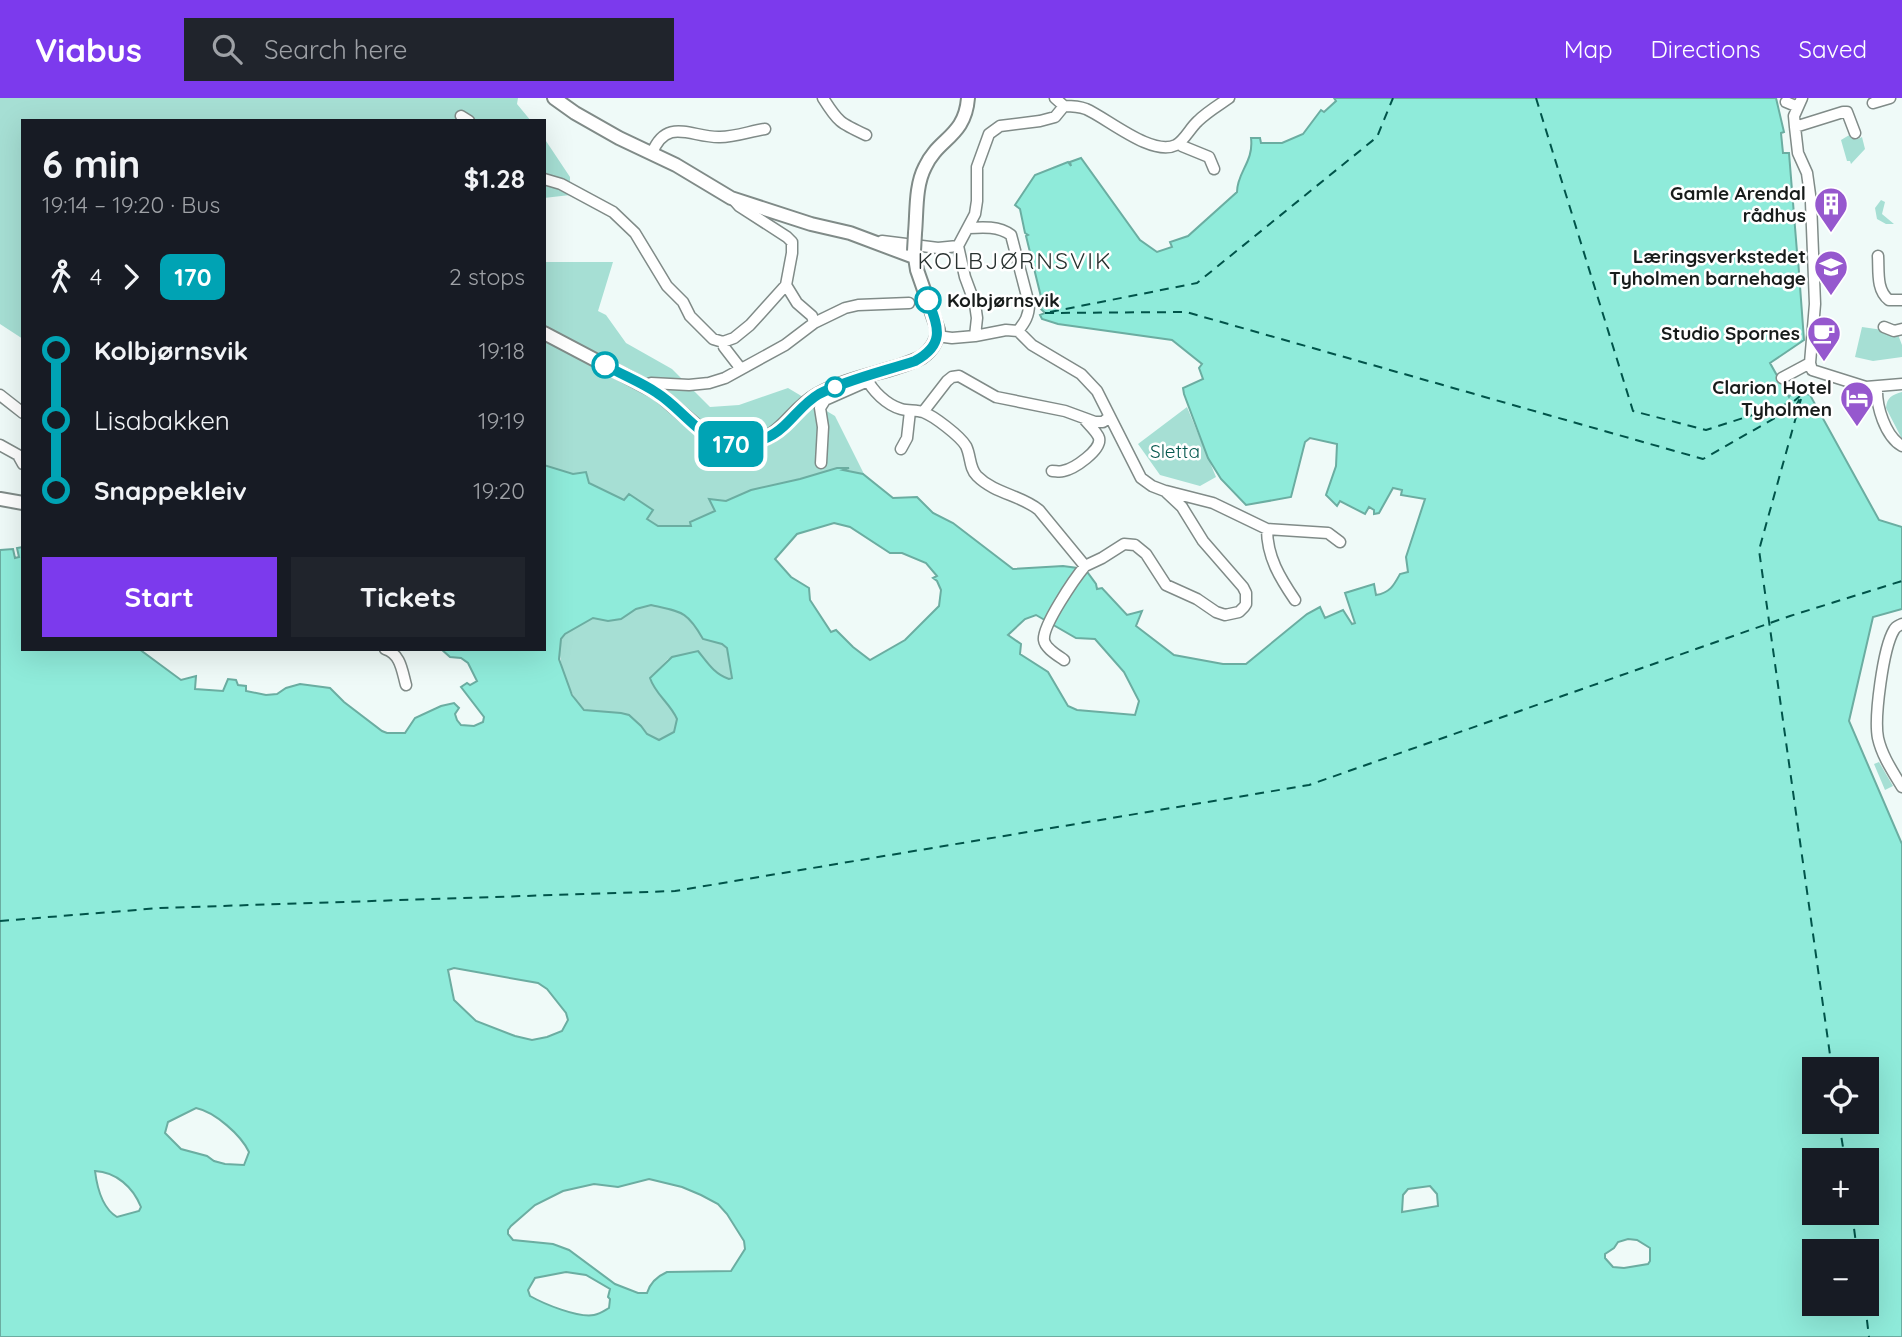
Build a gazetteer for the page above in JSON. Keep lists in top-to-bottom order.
{
  "districts": ["KOLBJØRNSVIK"],
  "parks": ["Sletta"],
  "places": {
    "building": ["Gamle Arendal rådhus"],
    "school or university": ["Læringsverkstedet Tyholmen barnehage"],
    "other": ["Kolbjørnsvik"],
    "cafe": ["Studio Spornes"],
    "hotel": ["Clarion Hotel Tyholmen"]
  },
  "lines": ["bus line 170"],
  "page": {
    "header": "Viabus",
    "search": "Search here",
    "nav": ["Map", "Directions", "Saved"],
    "on_map": "170",
    "heading": ["6 min", "19:14 – 19:20 · Bus", "$1.28"],
    "legs": ["4", "170", "2 stops"],
    "list": [
      {
        "name": "Kolbjørnsvik",
        "value": "19:18"
      },
      {
        "name": "Lisabakken",
        "value": "19:19"
      },
      {
        "name": "Snappekleiv",
        "value": "19:20"
      }
    ],
    "buttons": ["Start", "Tickets"],
    "map_buttons": ["+", "−"]
  }
}
